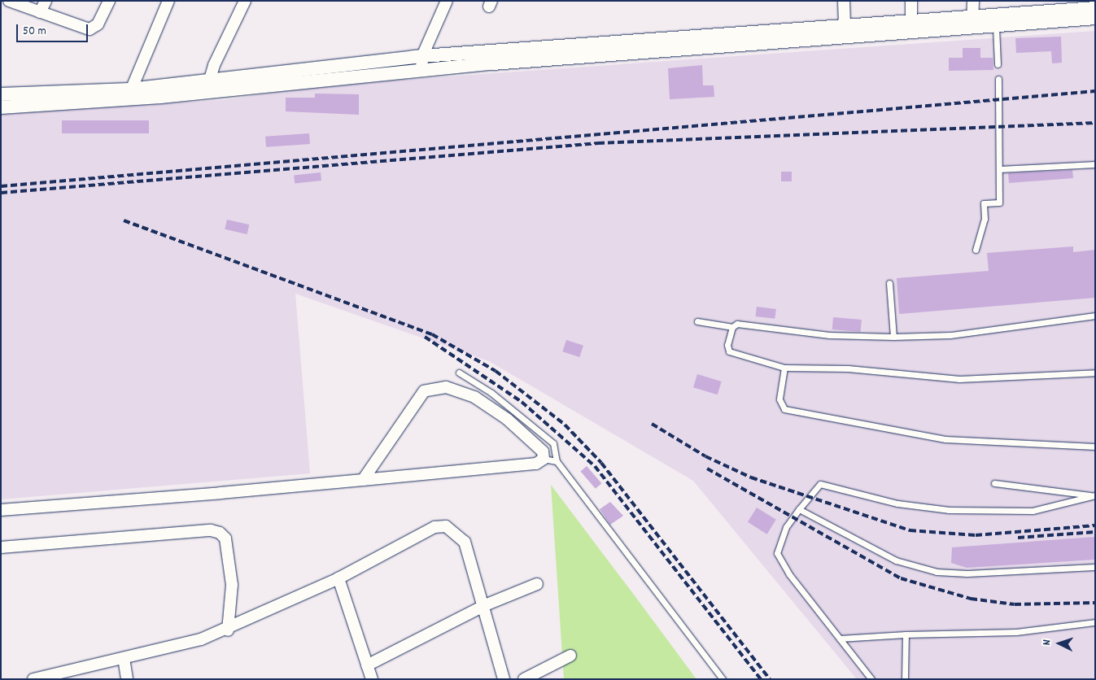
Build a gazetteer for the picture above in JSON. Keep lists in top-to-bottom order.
{
  "scale_bar": "50 m",
  "north": "left"
}
